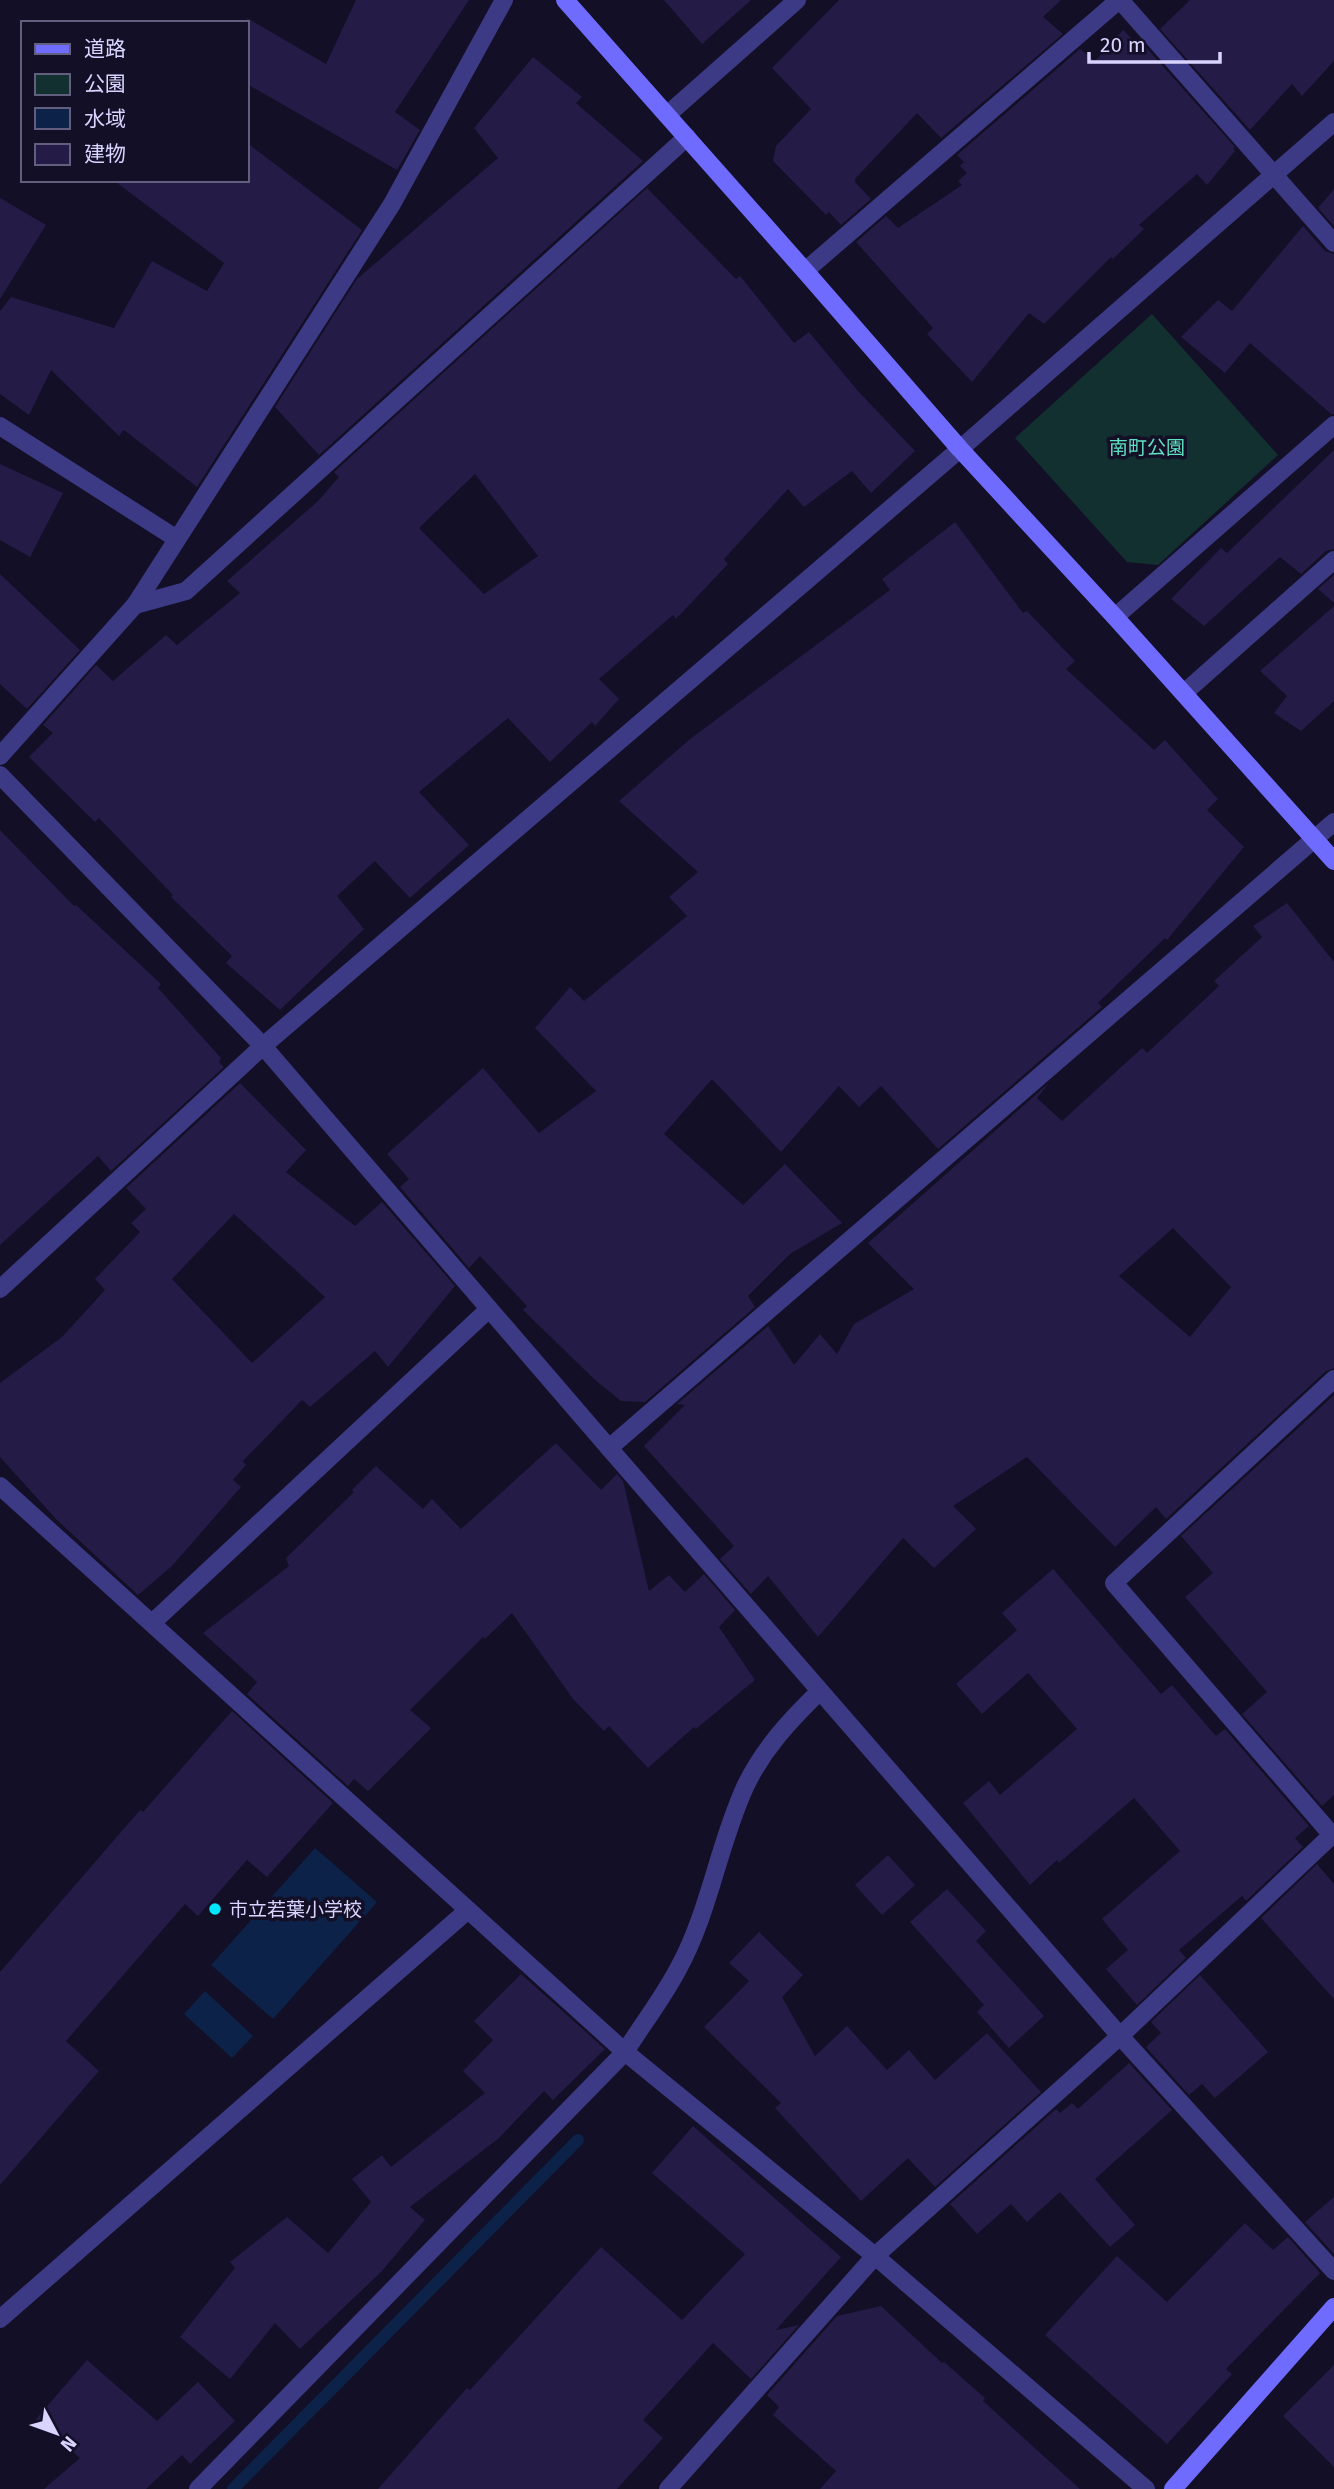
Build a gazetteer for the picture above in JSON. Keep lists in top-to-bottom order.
{
  "parks": ["南町公園"],
  "places": ["市立若葉小学校"],
  "legend": [
    "道路",
    "公園",
    "水域",
    "建物"
  ],
  "scale_bar": "20 m",
  "north": "bottom right"
}
